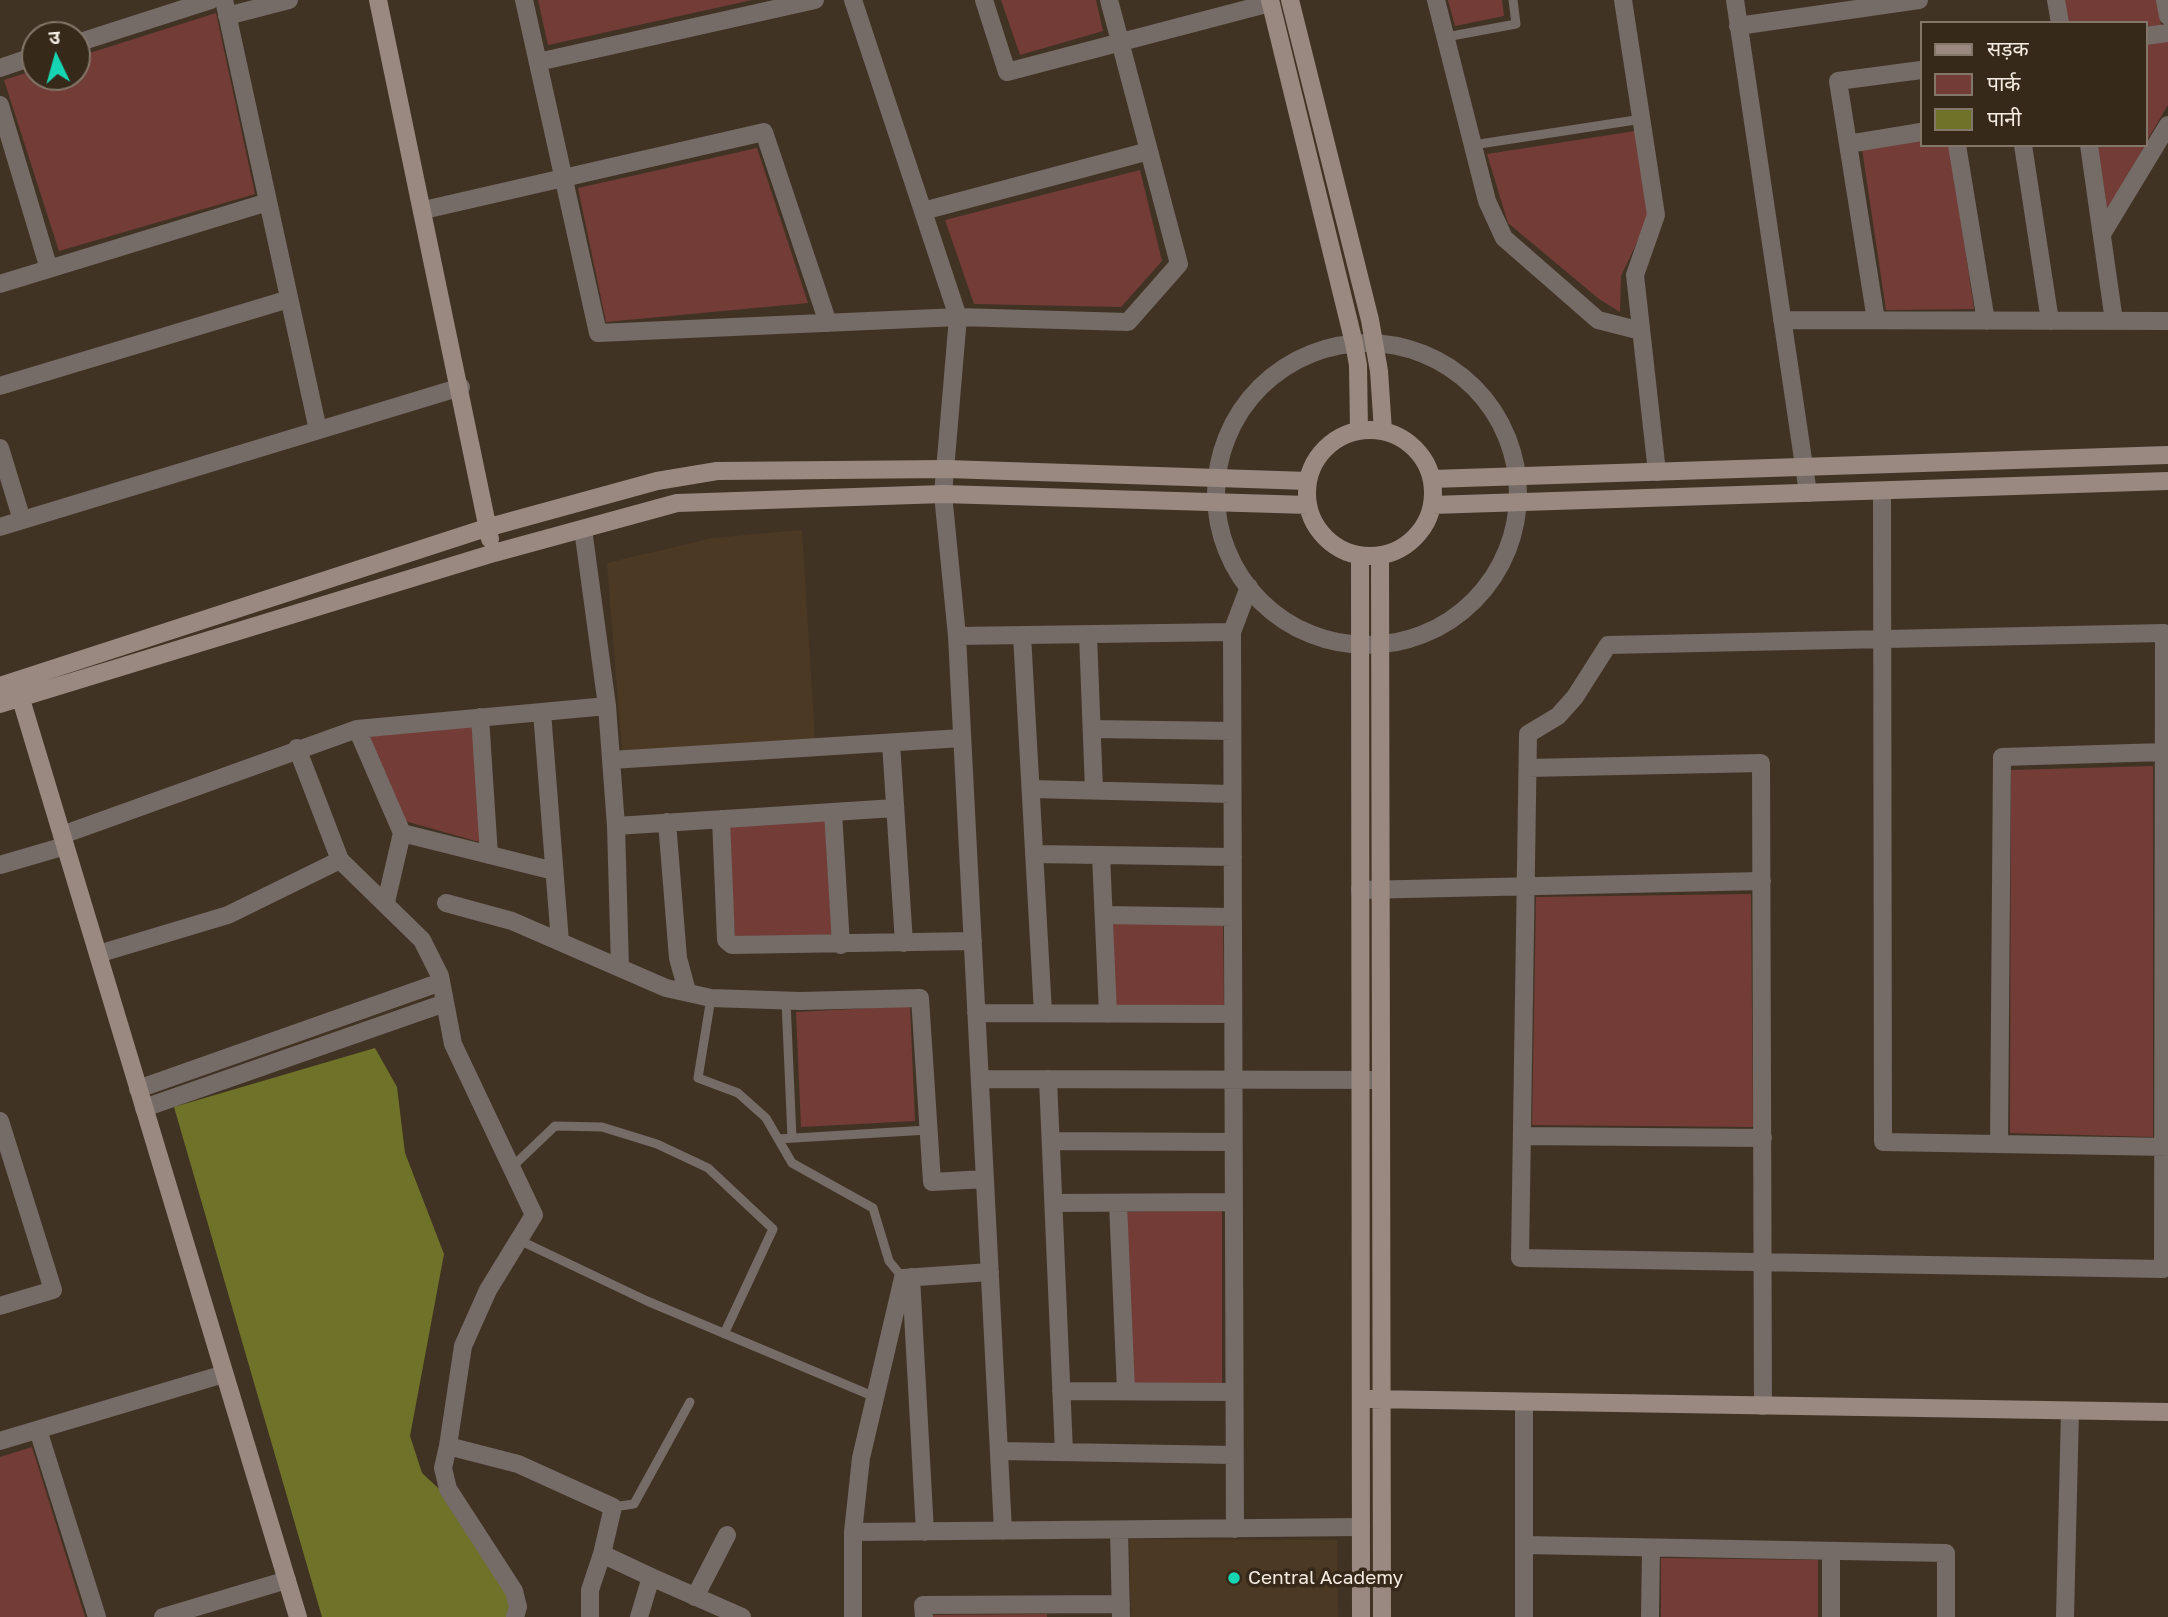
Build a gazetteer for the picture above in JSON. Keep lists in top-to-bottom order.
{
  "places": ["Central Academy"],
  "legend": ["सड़क", "पार्क", "पानी"],
  "north": "top"
}
